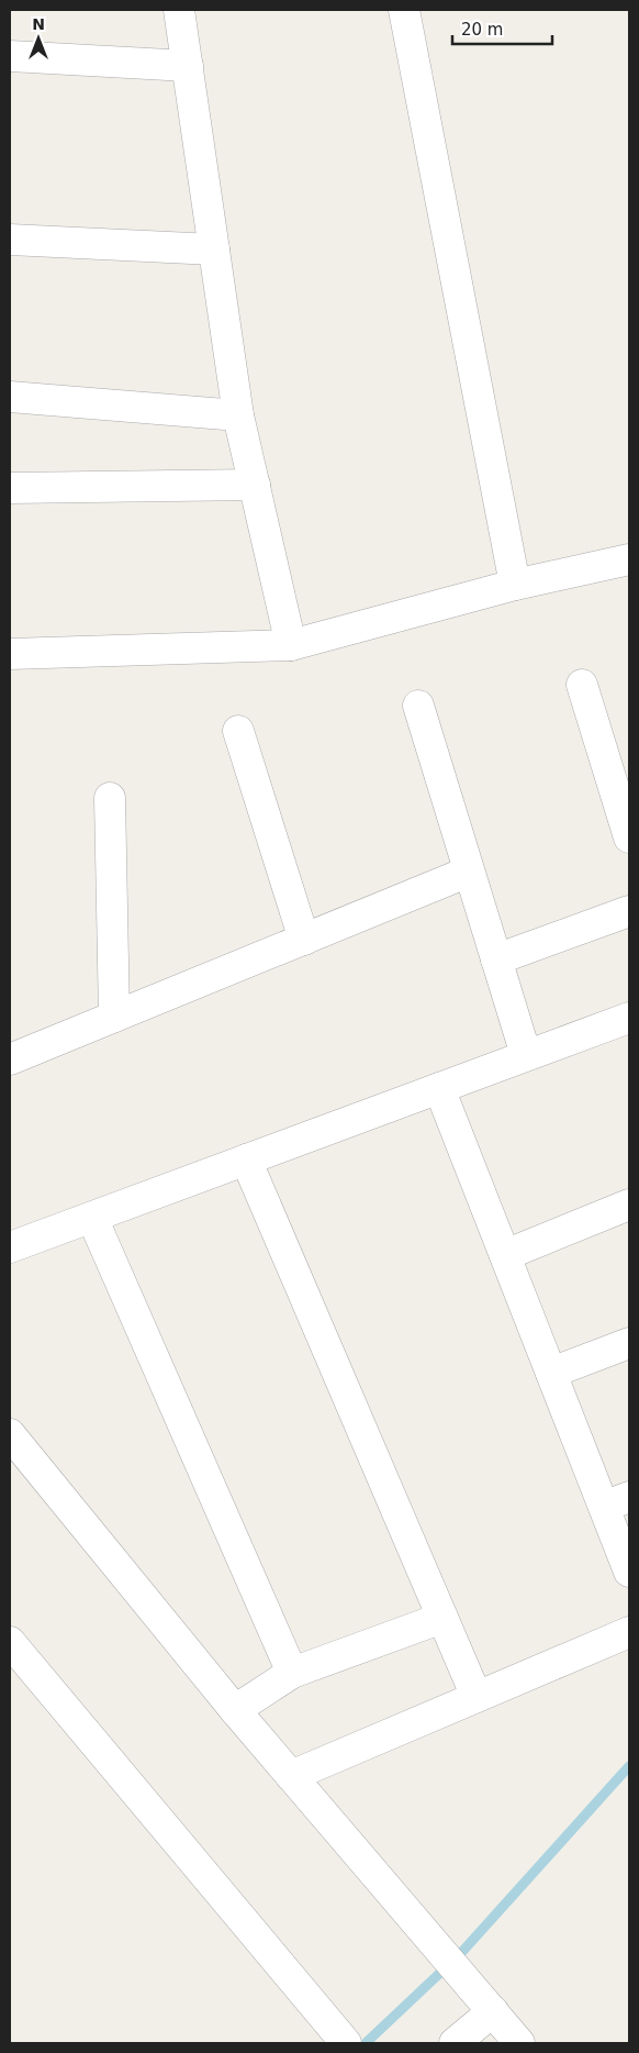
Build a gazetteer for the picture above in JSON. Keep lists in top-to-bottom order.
{
  "scale_bar": "20 m",
  "north": "top"
}
